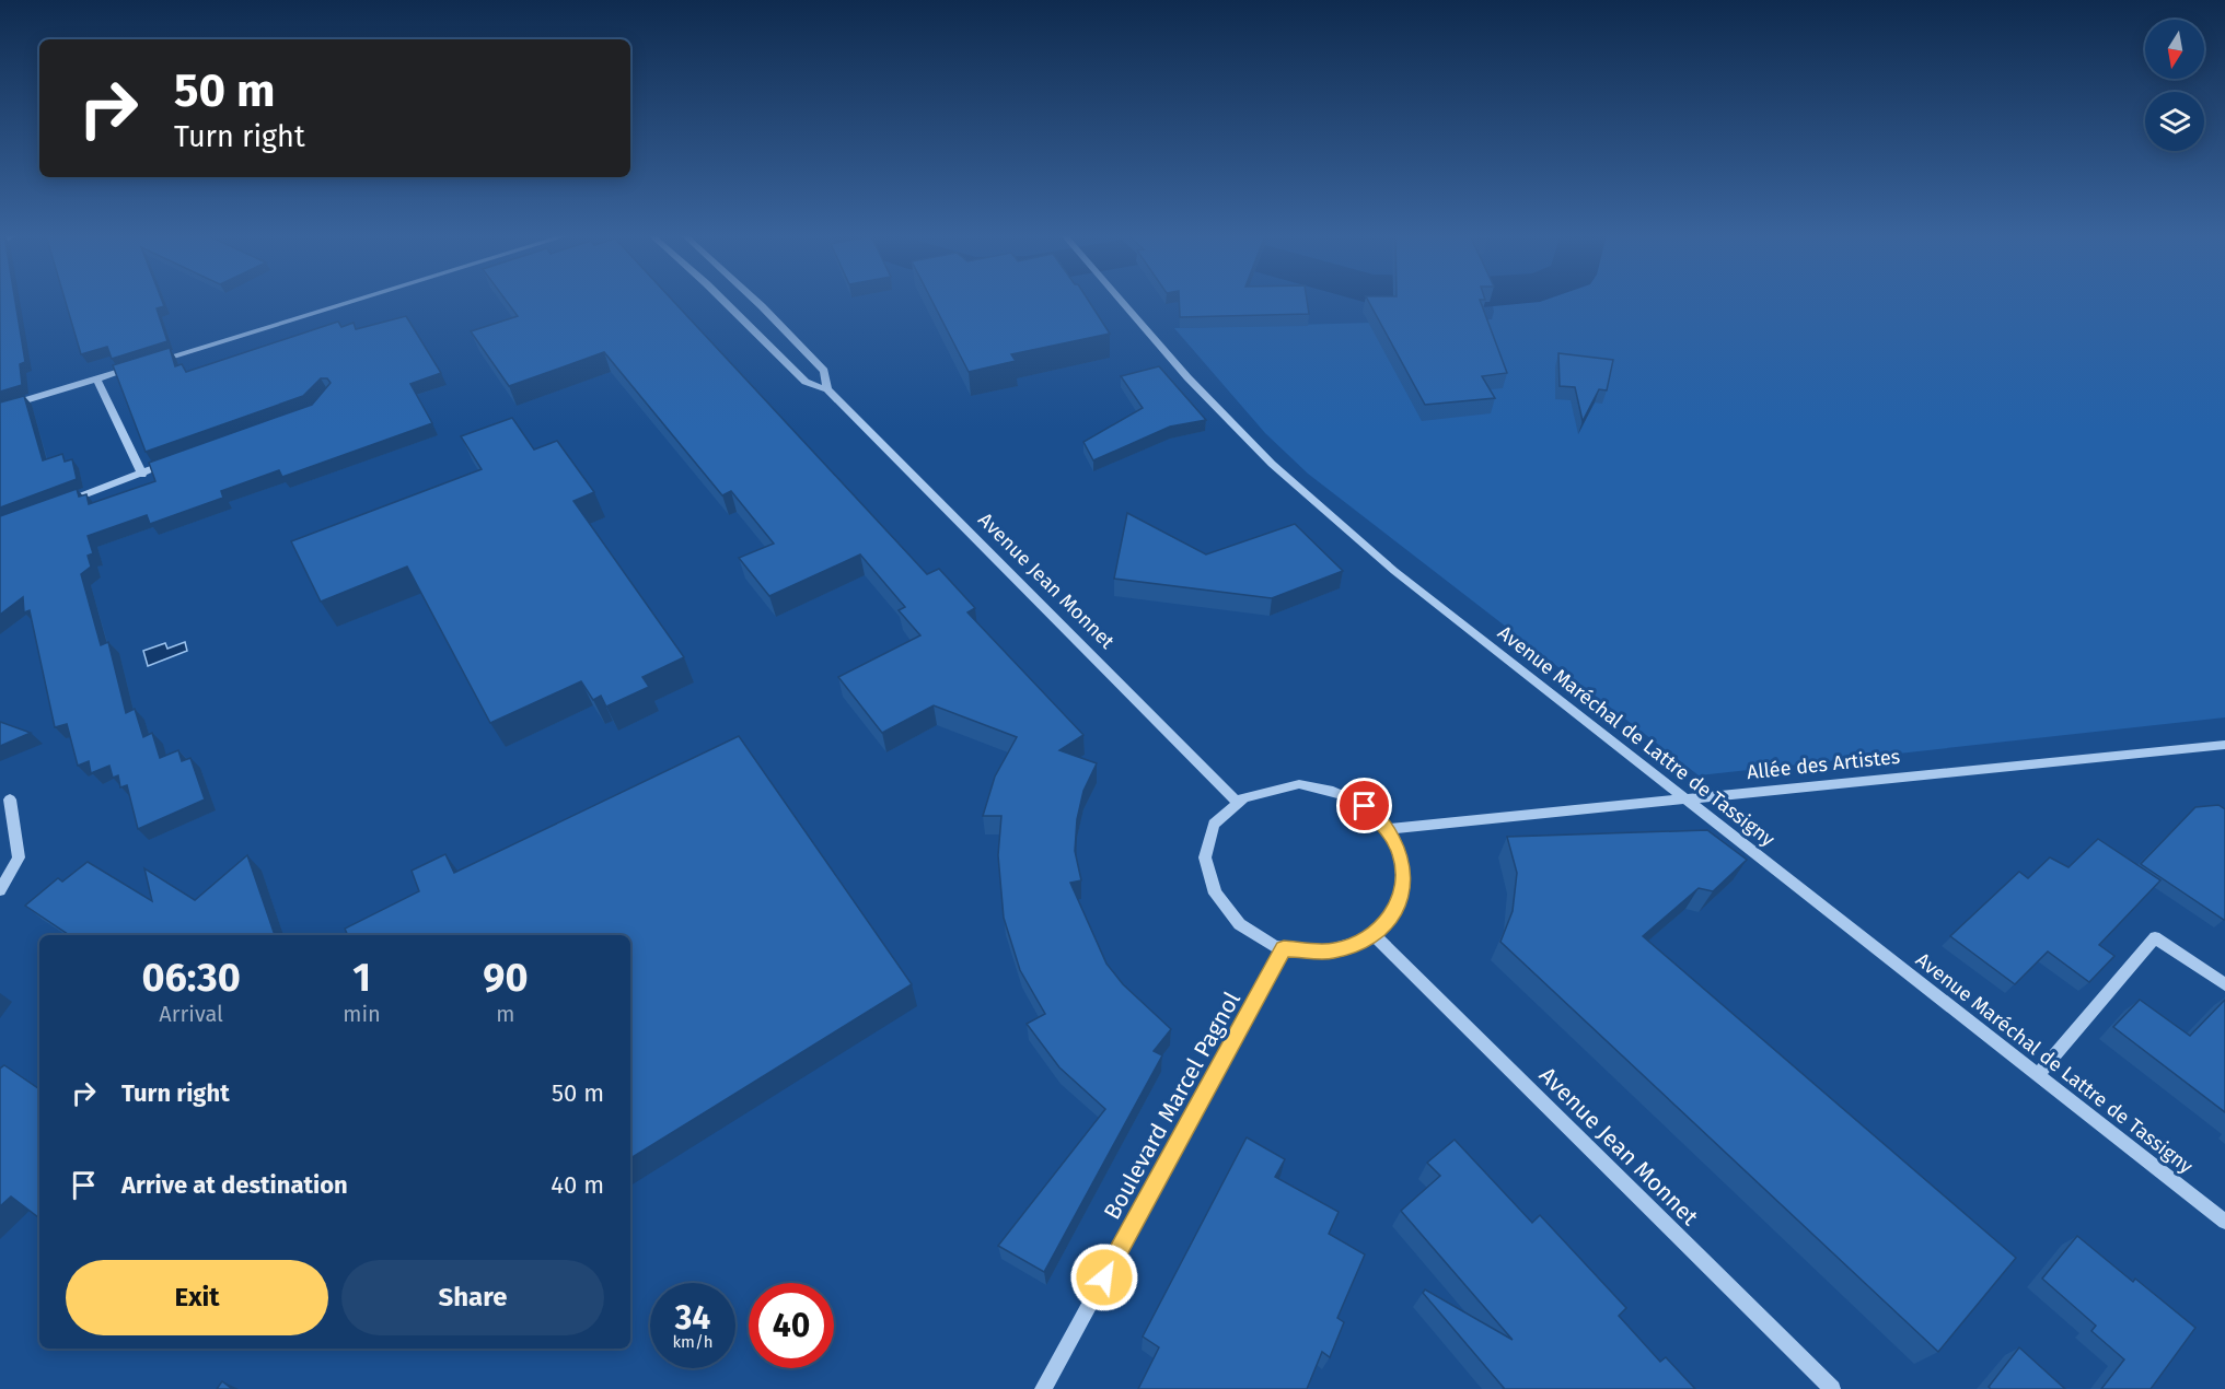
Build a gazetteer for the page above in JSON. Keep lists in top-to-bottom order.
{
  "streets": {
    "street": [
      "Avenue Jean Monnet",
      "Avenue Maréchal de Lattre de Tassigny",
      "Allée des Artistes",
      "Boulevard Marcel Pagnol"
    ]
  },
  "crossings": [
    ["Avenue Jean Monnet", "Allée des Artistes"],
    ["Avenue Jean Monnet", "Boulevard Marcel Pagnol"],
    ["Avenue Maréchal de Lattre de Tassigny", "Allée des Artistes"],
    ["Allée des Artistes", "Boulevard Marcel Pagnol"]
  ],
  "north": "bottom",
  "page": {
    "turn": ["50 m", "Turn right"],
    "eta": [
      "06:30",
      "Arrival",
      "1",
      "min",
      "90",
      "m"
    ],
    "list": [
      {
        "name": "Turn right",
        "value": "50 m"
      },
      {
        "name": "Arrive at destination",
        "value": "40 m"
      }
    ],
    "buttons": ["Exit", "Share"],
    "speed": "34 km/h",
    "limit": "40"
  }
}
